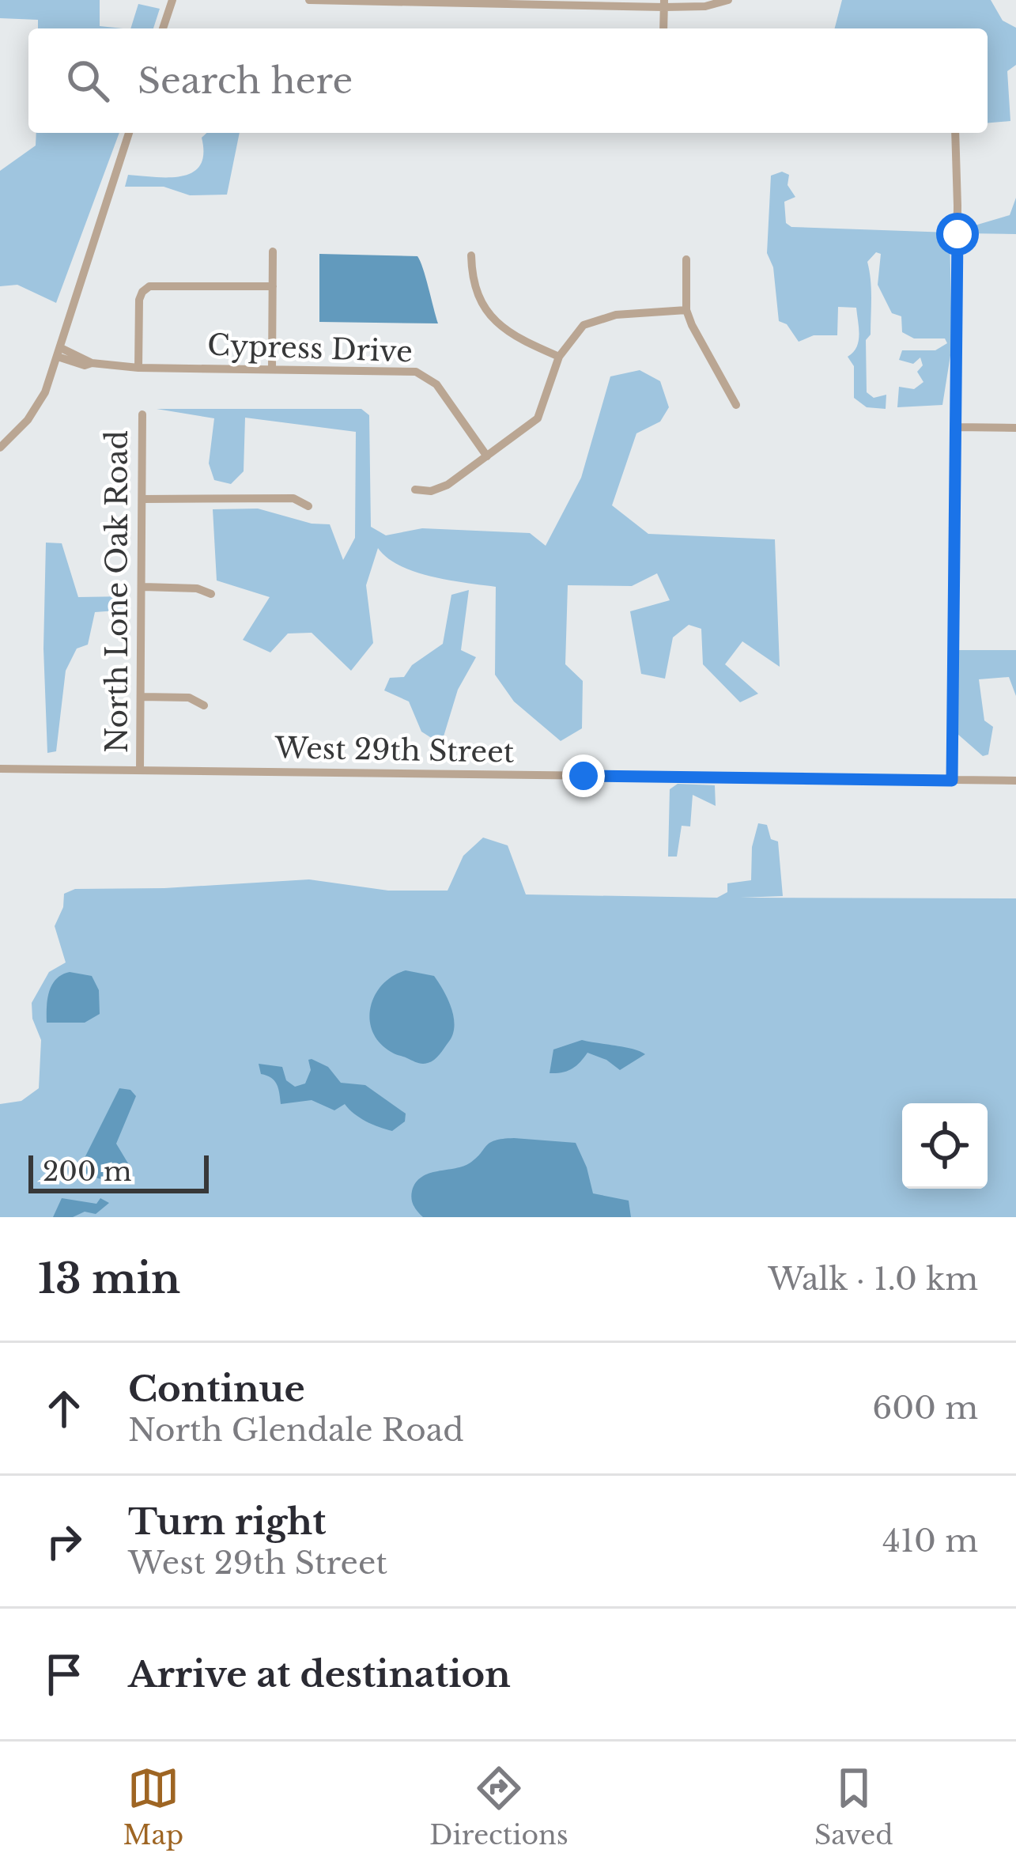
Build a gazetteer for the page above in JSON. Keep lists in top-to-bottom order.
{
  "streets": {
    "street": ["Cypress Drive", "North Lone Oak Road", "West 29th Street"]
  },
  "crossings": [
    ["North Lone Oak Road", "West 29th Street"]
  ],
  "scale_bar": "200 m",
  "page": {
    "search": "Search here",
    "scale": "200 m",
    "heading": ["13 min", "Walk · 1.0 km"],
    "list": [
      ["Continue", "North Glendale Road", "600 m"],
      ["Turn right", "West 29th Street", "410 m"],
      "Arrive at destination"
    ],
    "nav": ["Map", "Directions", "Saved"]
  }
}
